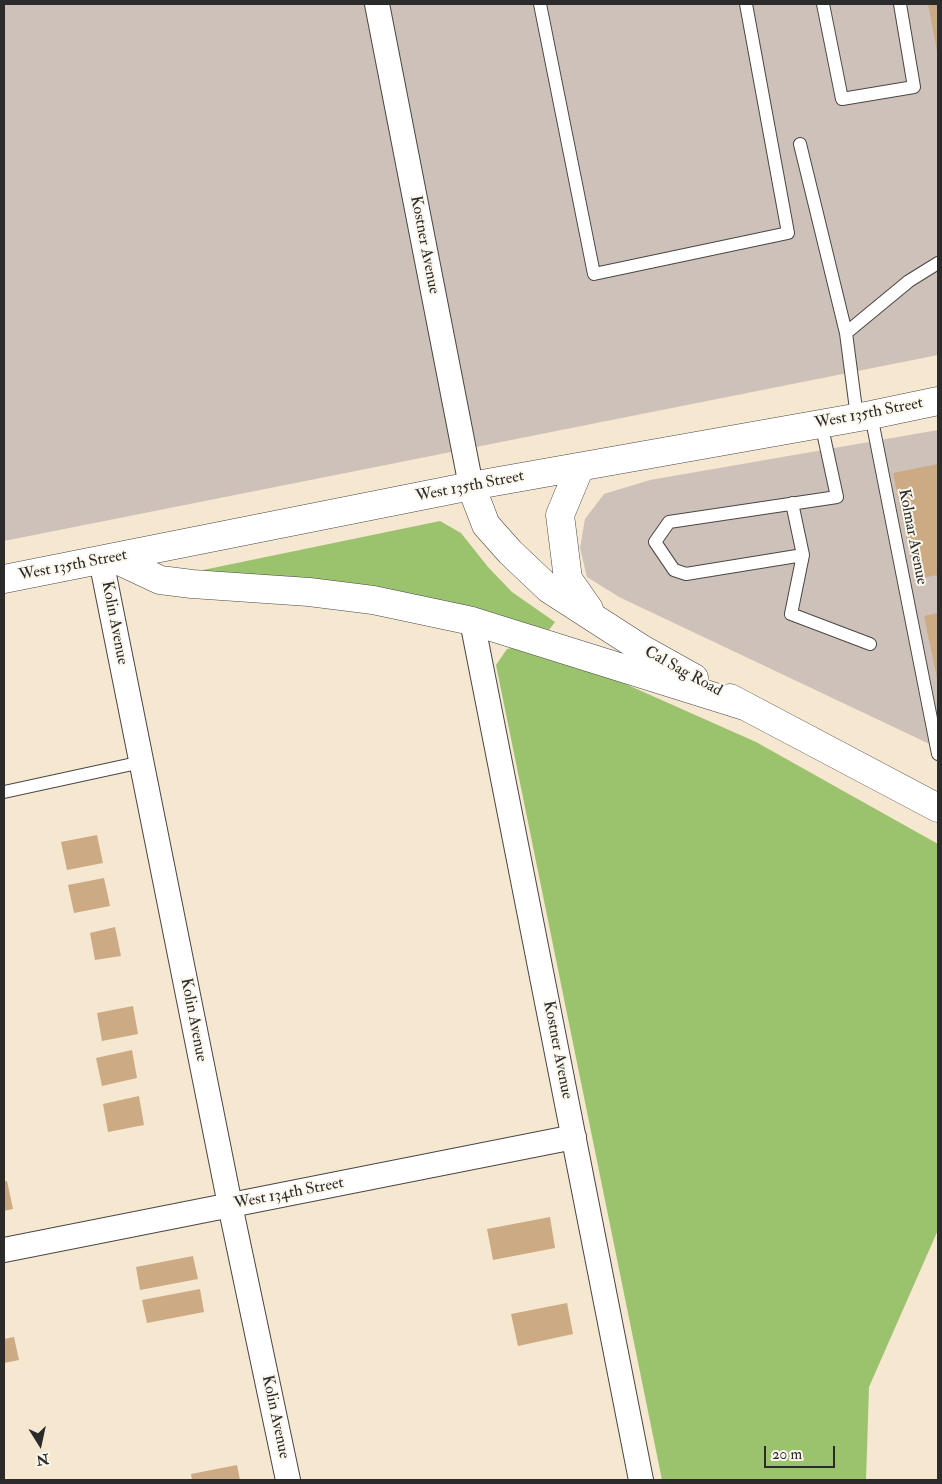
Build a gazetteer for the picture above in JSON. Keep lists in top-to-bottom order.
{
  "streets": {
    "street": [
      "Kostner Avenue",
      "West 135th Street",
      "Kolin Avenue",
      "Cal Sag Road",
      "West 134th Street"
    ],
    "lane": ["Kolmar Avenue"]
  },
  "crossings": [
    ["Kostner Avenue", "West 135th Street"],
    ["Kostner Avenue", "Cal Sag Road"],
    ["Kostner Avenue", "West 134th Street"],
    ["West 135th Street", "Kolmar Avenue"],
    ["West 135th Street", "Kolin Avenue"],
    ["West 135th Street", "Cal Sag Road"],
    ["Kolin Avenue", "West 134th Street"]
  ],
  "scale_bar": "20 m",
  "north": "bottom"
}
